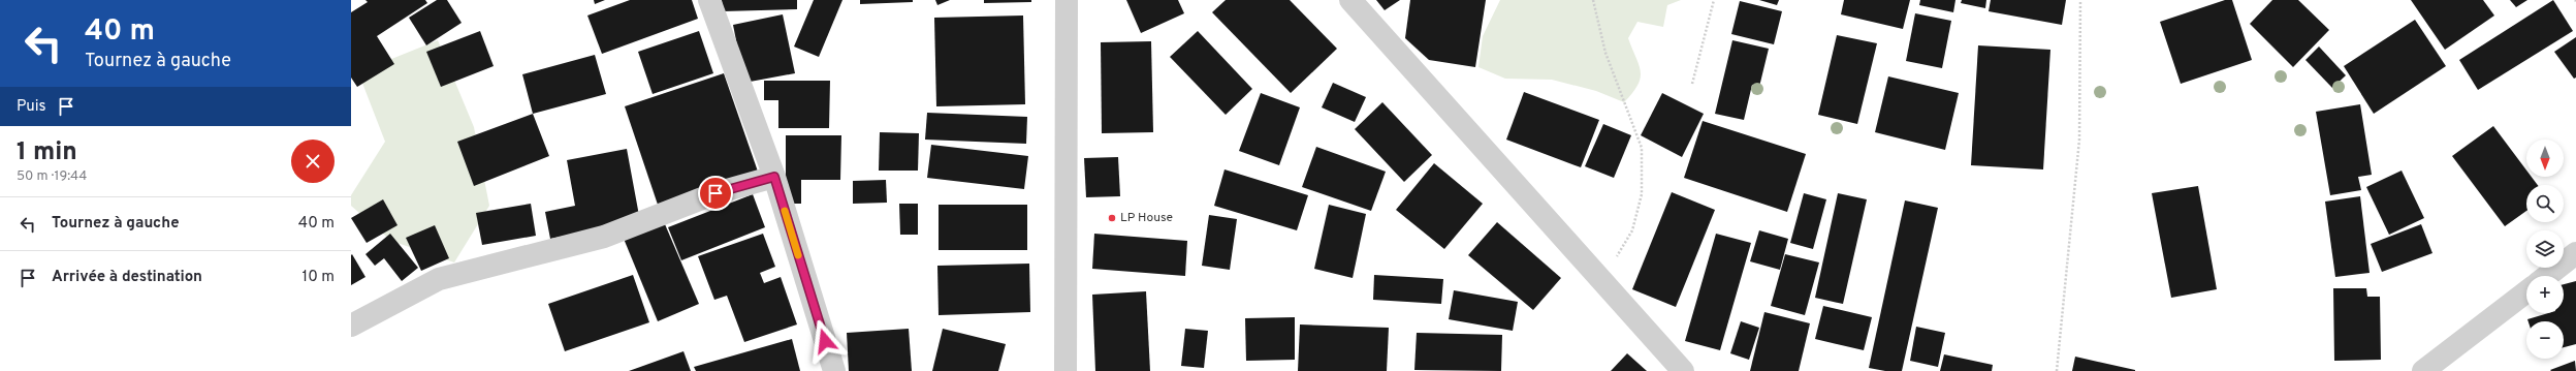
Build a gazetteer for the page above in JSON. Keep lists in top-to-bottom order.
{
  "places": ["LP House"],
  "north": "bottom",
  "page": {
    "turn": ["40 m", "Tournez à gauche"],
    "then": "Puis",
    "heading": ["1 min", "50 m · 19:44"],
    "map_buttons": ["+", "−"],
    "list": [
      {
        "name": "Tournez à gauche",
        "value": "40 m"
      },
      {
        "name": "Arrivée à destination",
        "value": "10 m"
      }
    ]
  }
}
